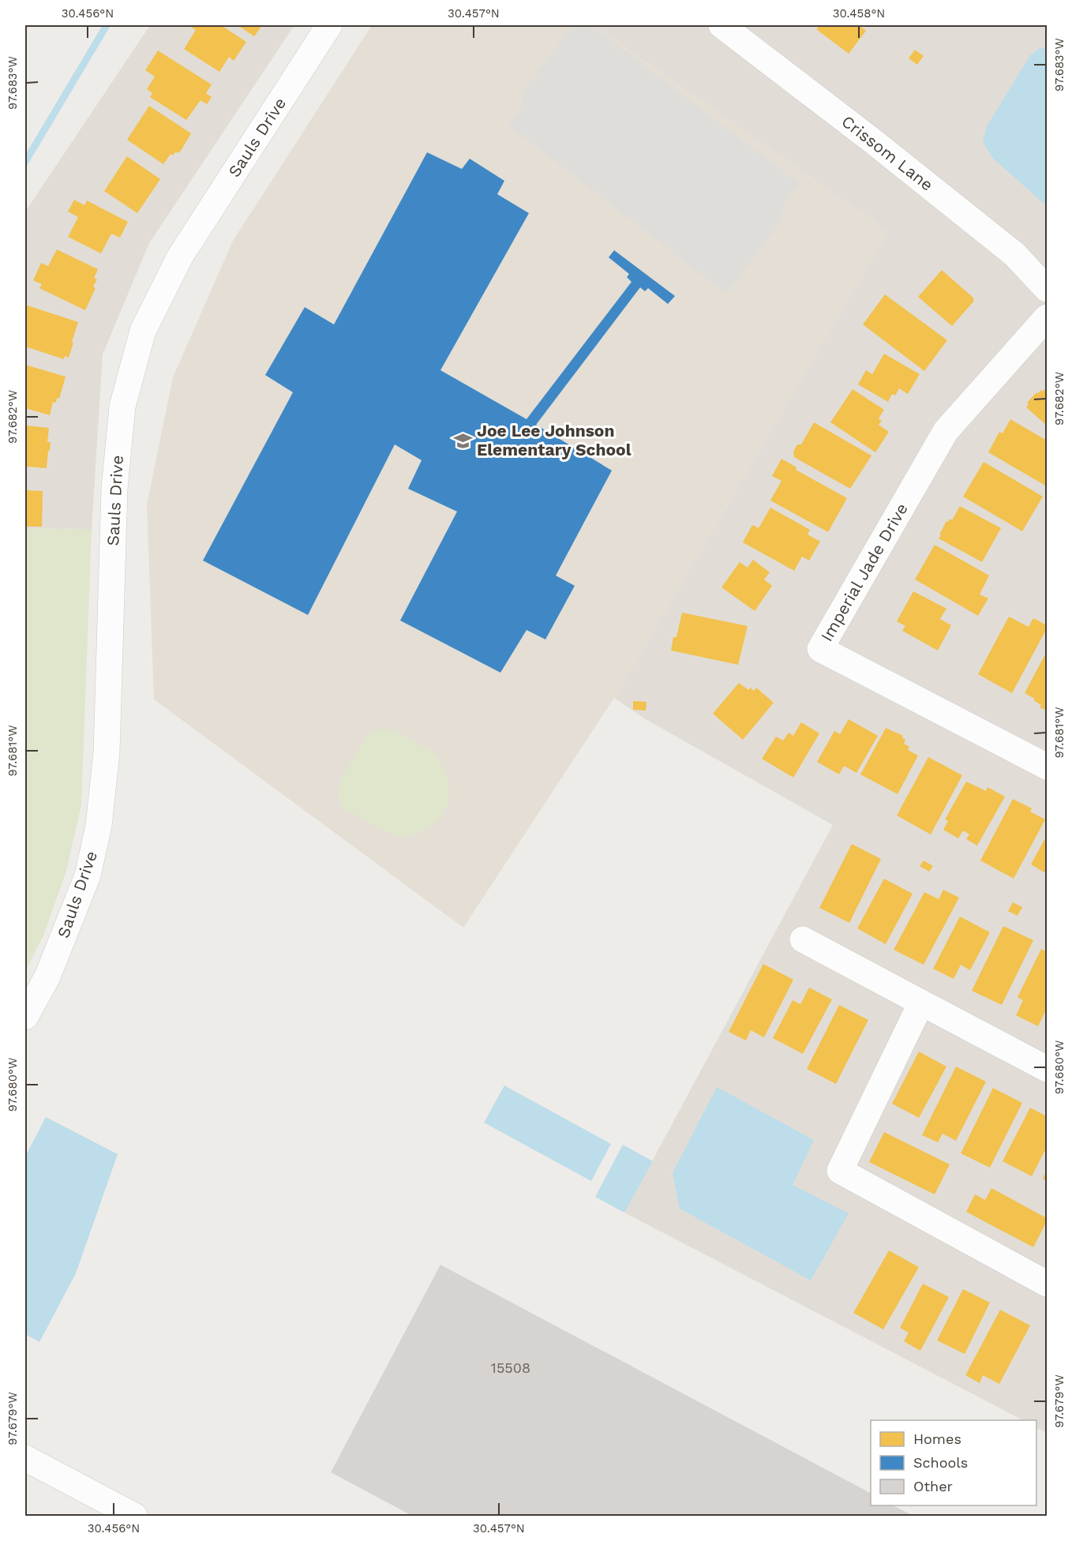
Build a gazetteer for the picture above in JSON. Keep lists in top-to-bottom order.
{
  "streets": {
    "street": ["Sauls Drive", "Crissom Lane", "Imperial Jade Drive"]
  },
  "places": {
    "school or university": ["Joe Lee Johnson Elementary School"]
  },
  "house_numbers": ["15508"],
  "legend": ["Homes", "Schools", "Other"],
  "coordinates": [
    "30.456°N",
    "30.457°N",
    "30.458°N",
    "97.683°W",
    "97.682°W",
    "97.681°W",
    "97.680°W",
    "97.679°W"
  ]
}
